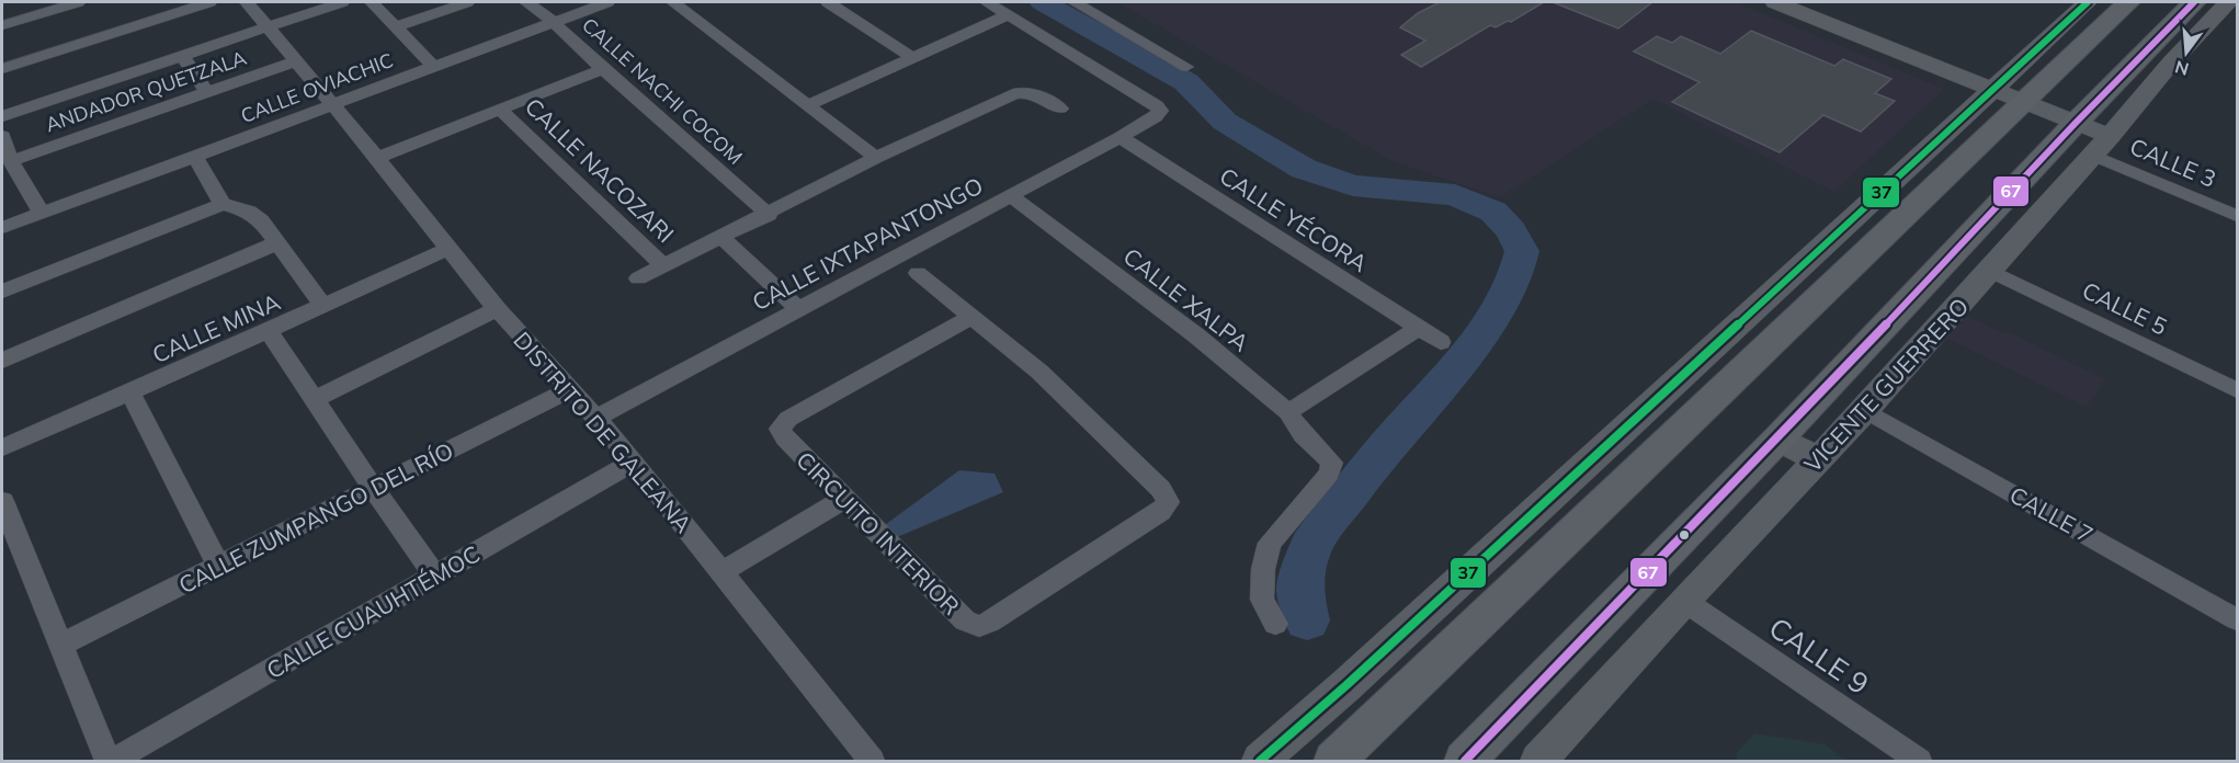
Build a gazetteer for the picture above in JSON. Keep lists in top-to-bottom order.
{
  "streets": {
    "main road": ["VICENTE GUERRERO"],
    "street": [
      "CALLE OVIACHIC",
      "ANDADOR QUETZALA",
      "CALLE NACHI COCOM",
      "CALLE 3",
      "CALLE NACOZARI",
      "CALLE YÉCORA",
      "CALLE IXTAPANTONGO",
      "CALLE XALPA",
      "CALLE 5",
      "CALLE MINA",
      "DISTRITO DE GALEANA",
      "CALLE 7",
      "CALLE ZUMPANGO DEL RÍO",
      "CIRCUITO INTERIOR",
      "CALLE CUAUHTÉMOC",
      "CALLE 9"
    ]
  },
  "crossings": [
    ["CALLE OVIACHIC", "CALLE NACHI COCOM"],
    ["CALLE OVIACHIC", "DISTRITO DE GALEANA"],
    ["ANDADOR QUETZALA", "DISTRITO DE GALEANA"],
    ["CALLE 3", "VICENTE GUERRERO"],
    ["CALLE YÉCORA", "CALLE IXTAPANTONGO"],
    ["CALLE IXTAPANTONGO", "CALLE XALPA"],
    ["CALLE IXTAPANTONGO", "DISTRITO DE GALEANA"],
    ["CALLE 5", "VICENTE GUERRERO"],
    ["CALLE MINA", "DISTRITO DE GALEANA"],
    ["VICENTE GUERRERO", "CALLE 7"],
    ["VICENTE GUERRERO", "CALLE 9"],
    ["DISTRITO DE GALEANA", "CALLE ZUMPANGO DEL RÍO"],
    ["DISTRITO DE GALEANA", "CALLE CUAUHTÉMOC"]
  ],
  "lines": ["transit line 37", "transit line 67"],
  "north": "bottom"
}
